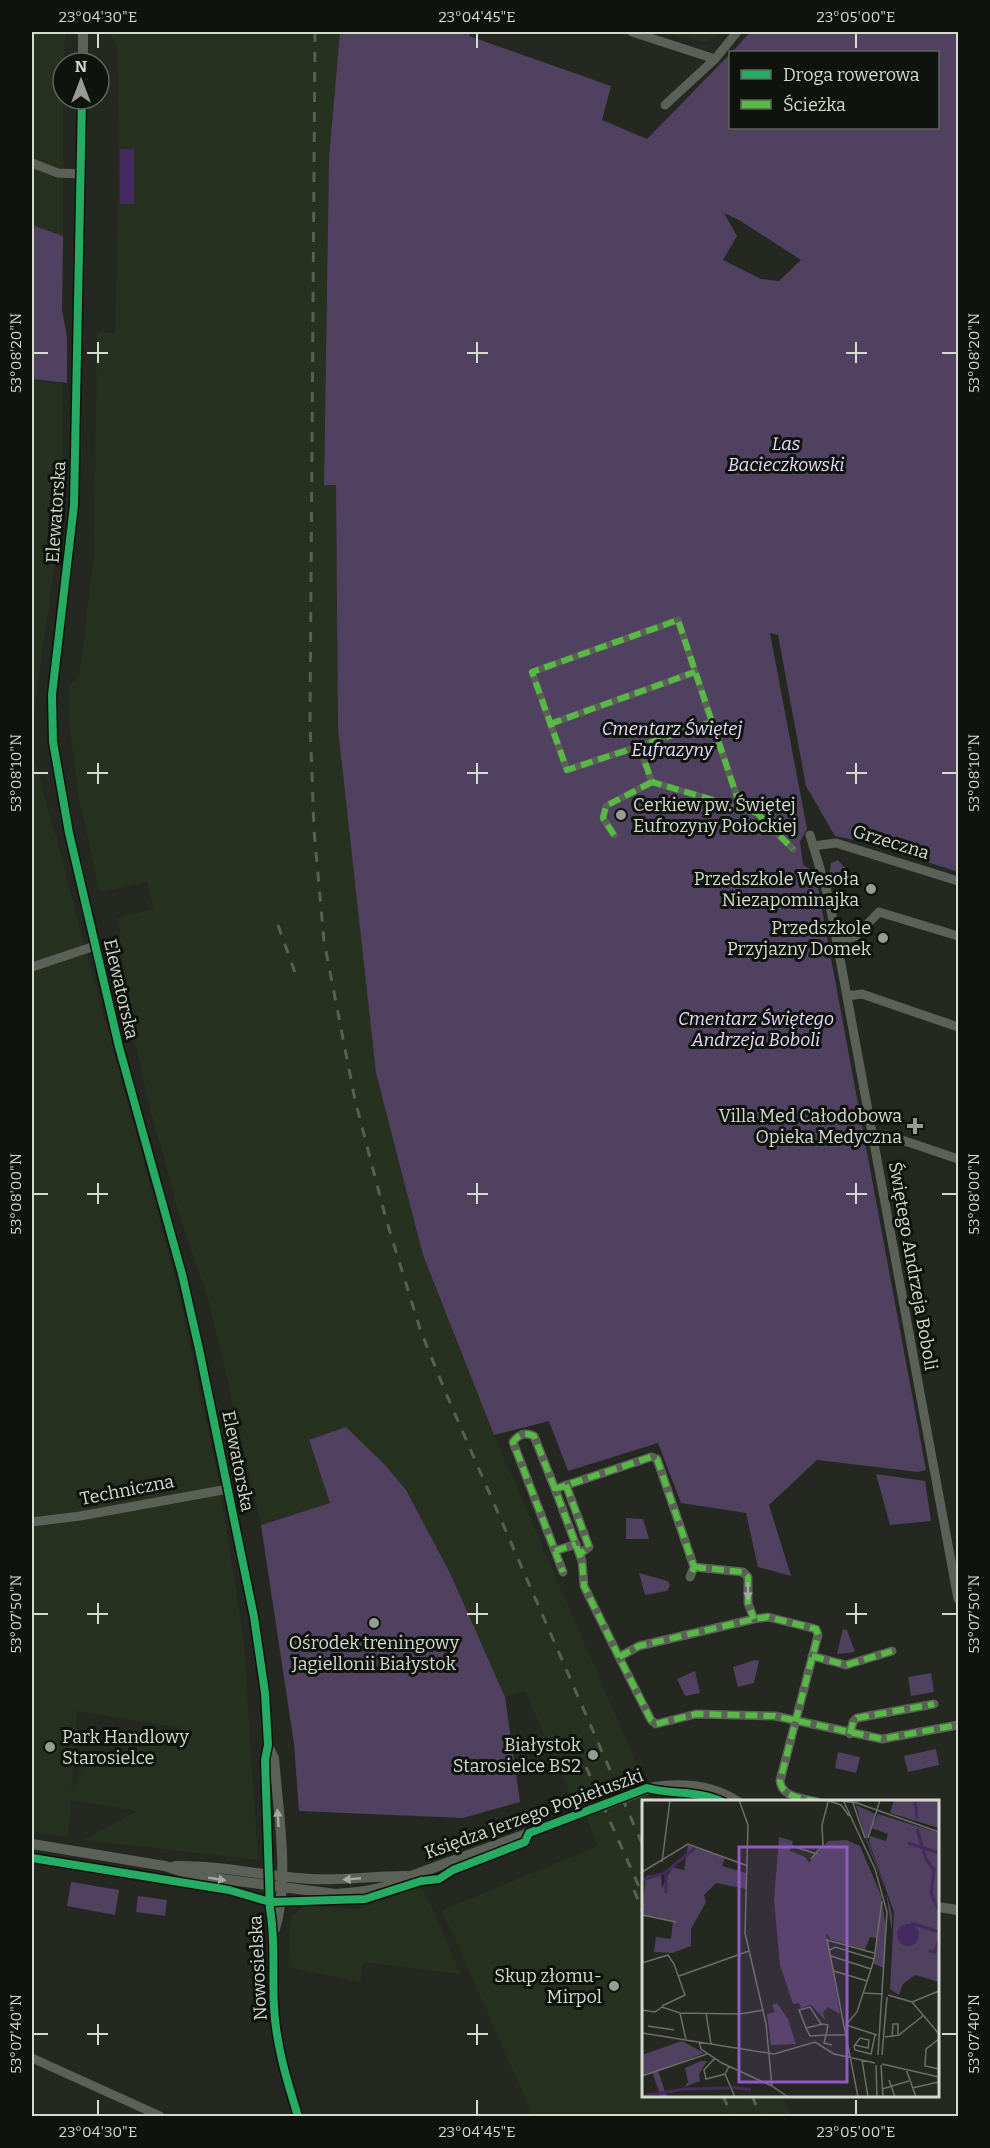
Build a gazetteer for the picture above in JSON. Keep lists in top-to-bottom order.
{
  "streets": {
    "street": [
      "Elewatorska",
      "Grzeczna",
      "Świętego Andrzeja Boboli",
      "Techniczna",
      "Księdza Jerzego Popiełuszki",
      "Nowosielska"
    ]
  },
  "crossings": [
    ["Elewatorska", "Techniczna"],
    ["Elewatorska", "Księdza Jerzego Popiełuszki"],
    ["Elewatorska", "Nowosielska"],
    ["Grzeczna", "Świętego Andrzeja Boboli"],
    ["Księdza Jerzego Popiełuszki", "Nowosielska"]
  ],
  "parks": ["Las Bacieczkowski", "Cmentarz Świętej Eufrazyny", "Cmentarz Świętego Andrzeja Boboli"],
  "places": {
    "other": [
      "Cerkiew pw. Świętej Eufrozyny Połockiej",
      "Przedszkole Wesoła Niezapominajka",
      "Przedszkole Przyjazny Domek",
      "Ośrodek treningowy Jagiellonii Białystok",
      "Park Handlowy Starosielce",
      "Białystok Starosielce BS2",
      "Skup złomu- Mirpol"
    ],
    "health": ["Villa Med Całodobowa Opieka Medyczna"]
  },
  "legend": ["Droga rowerowa", "Ścieżka"],
  "north": "top",
  "coordinates": [
    "23°04'30\"E",
    "23°04'45\"E",
    "23°05'00\"E",
    "53°08'20\"N",
    "53°08'10\"N",
    "53°08'00\"N",
    "53°07'50\"N",
    "53°07'40\"N"
  ]
}
